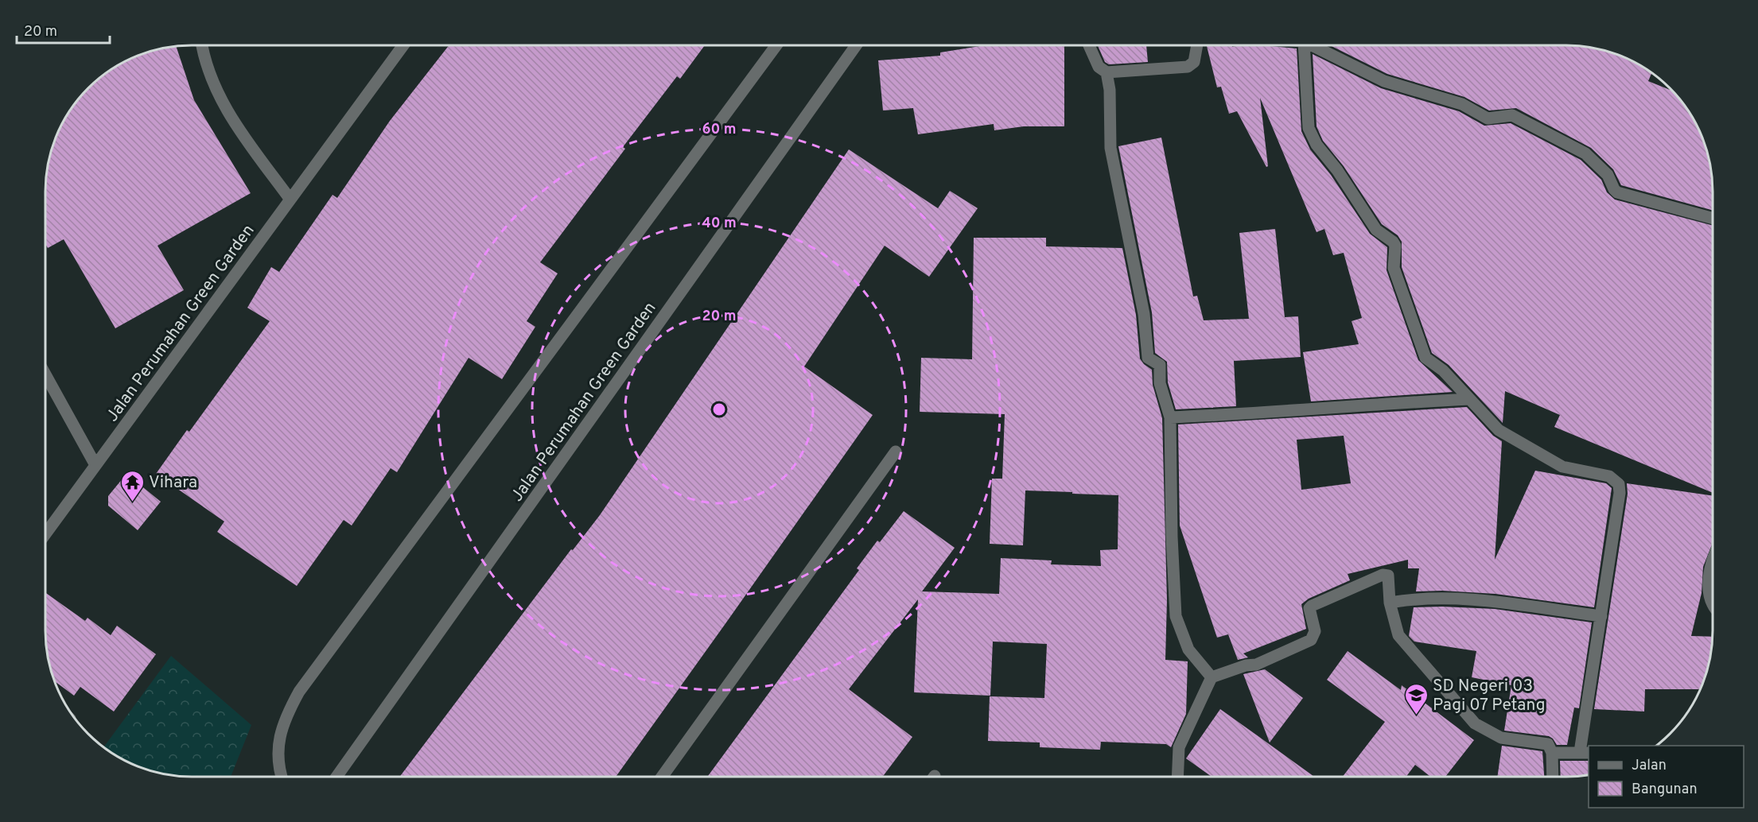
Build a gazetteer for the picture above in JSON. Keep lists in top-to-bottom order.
{
  "streets": {
    "street": ["Jalan Perumahan Green Garden"]
  },
  "places": {
    "temple": ["Vihara"],
    "school or university": ["SD Negeri 03 Pagi 07 Petang"]
  },
  "legend": ["Jalan", "Bangunan"],
  "scale_bar": "20 m",
  "rings": ["60 m", "40 m", "20 m"]
}
